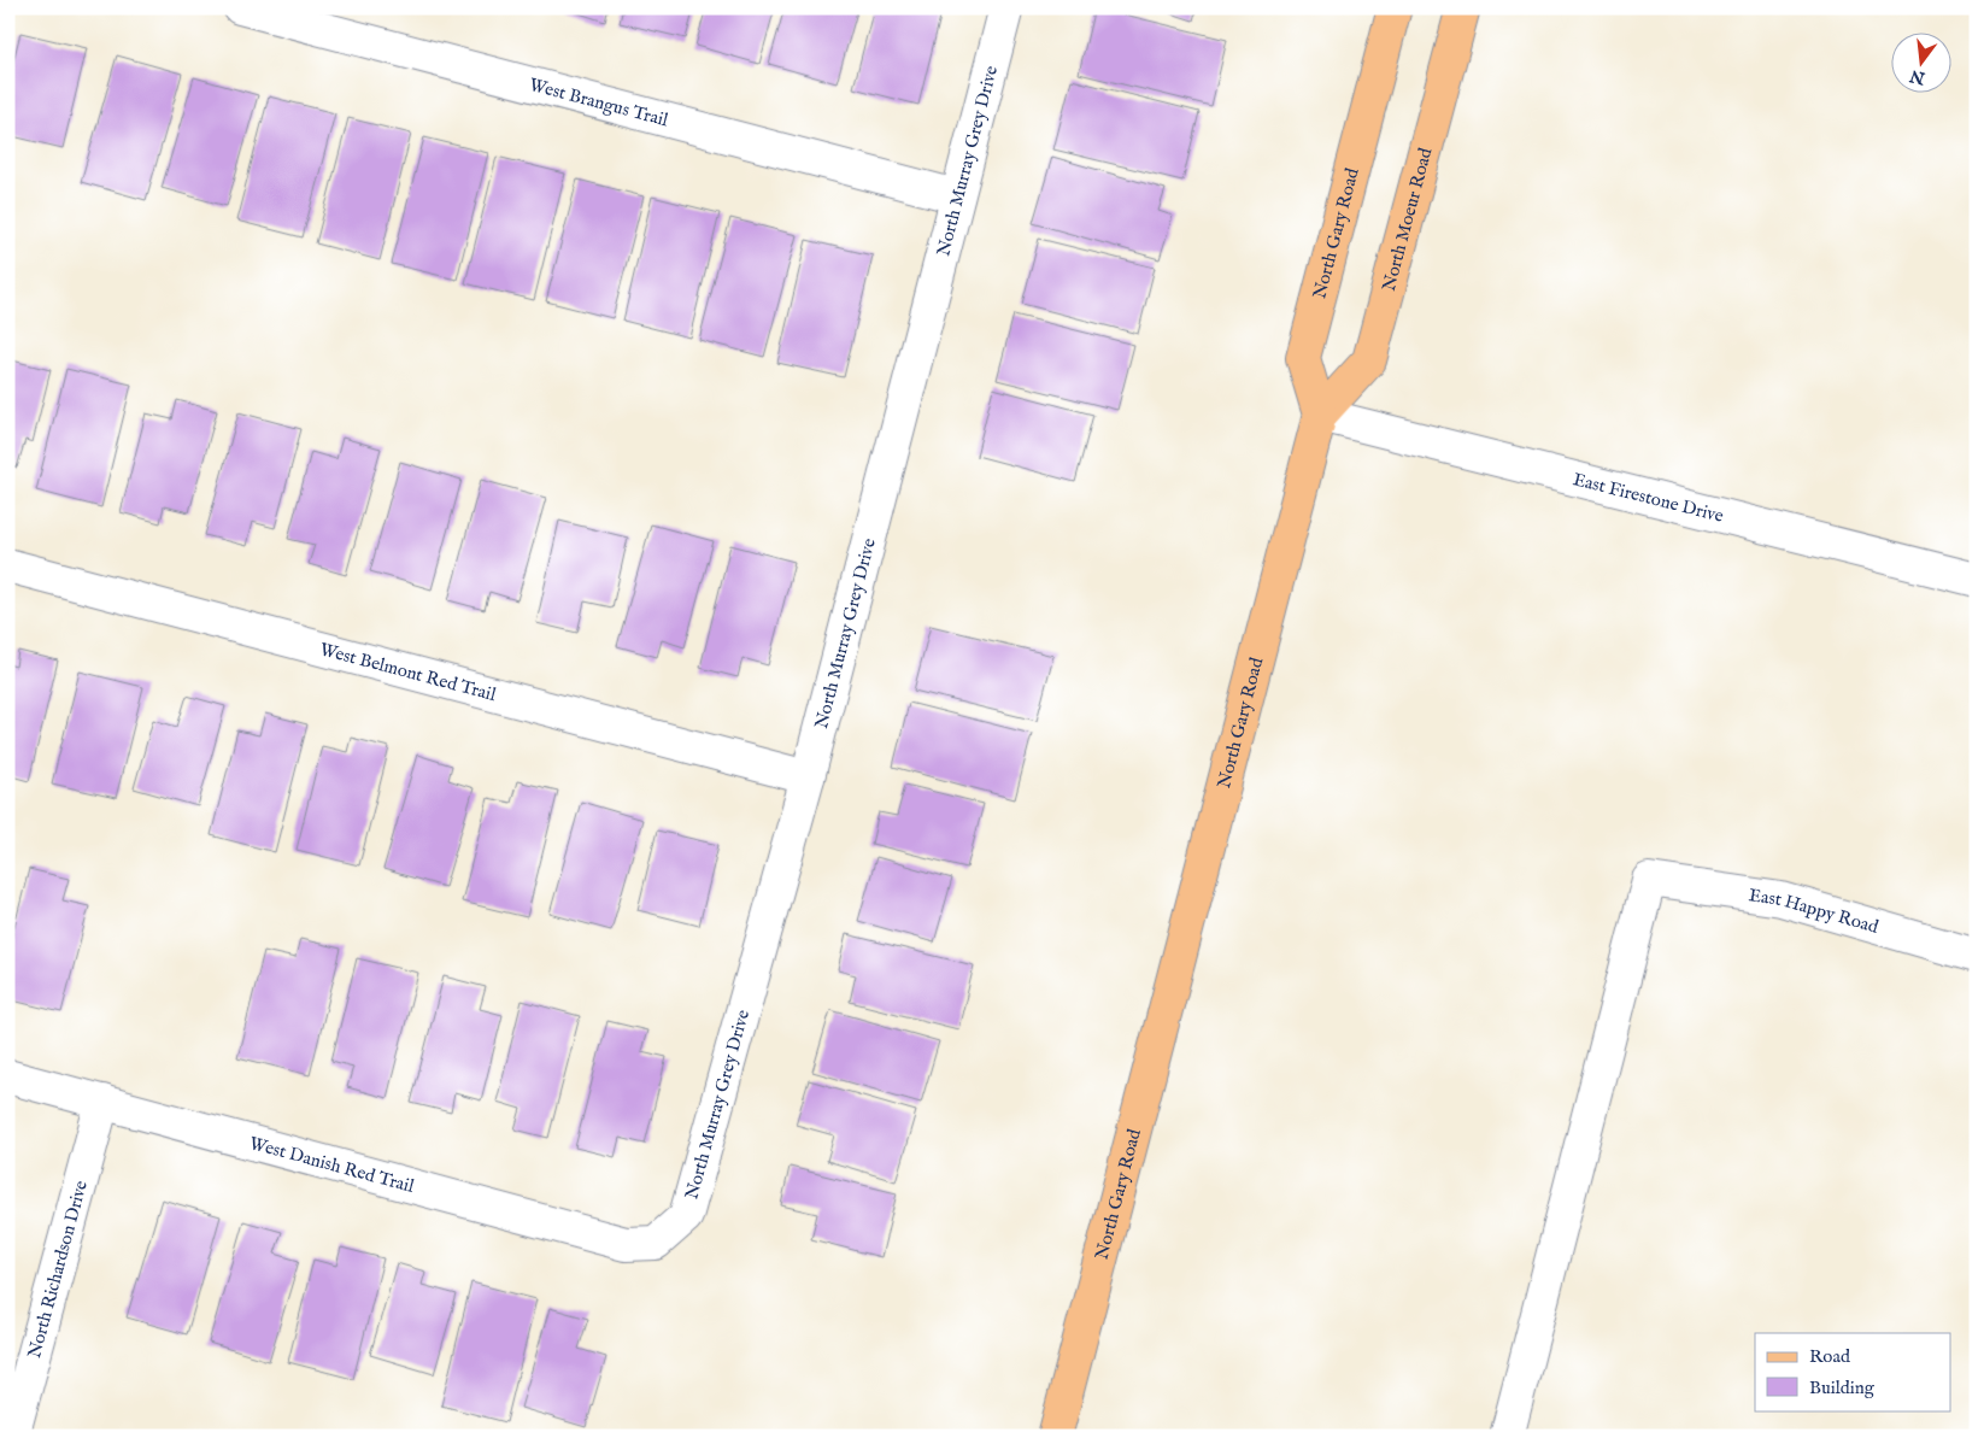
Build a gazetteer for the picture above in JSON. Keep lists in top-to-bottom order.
{
  "streets": {
    "main road": ["North Moeur Road", "North Gary Road"],
    "street": [
      "West Brangus Trail",
      "North Murray Grey Drive",
      "East Firestone Drive",
      "West Belmont Red Trail",
      "East Happy Road",
      "West Danish Red Trail",
      "North Richardson Drive"
    ]
  },
  "crossings": [
    ["West Brangus Trail", "North Murray Grey Drive"],
    ["North Murray Grey Drive", "West Belmont Red Trail"],
    ["North Murray Grey Drive", "West Danish Red Trail"],
    ["North Moeur Road", "North Gary Road"],
    ["North Moeur Road", "East Firestone Drive"],
    ["North Gary Road", "East Firestone Drive"],
    ["West Danish Red Trail", "North Richardson Drive"]
  ],
  "legend": ["Road", "Building"],
  "north": "bottom"
}
